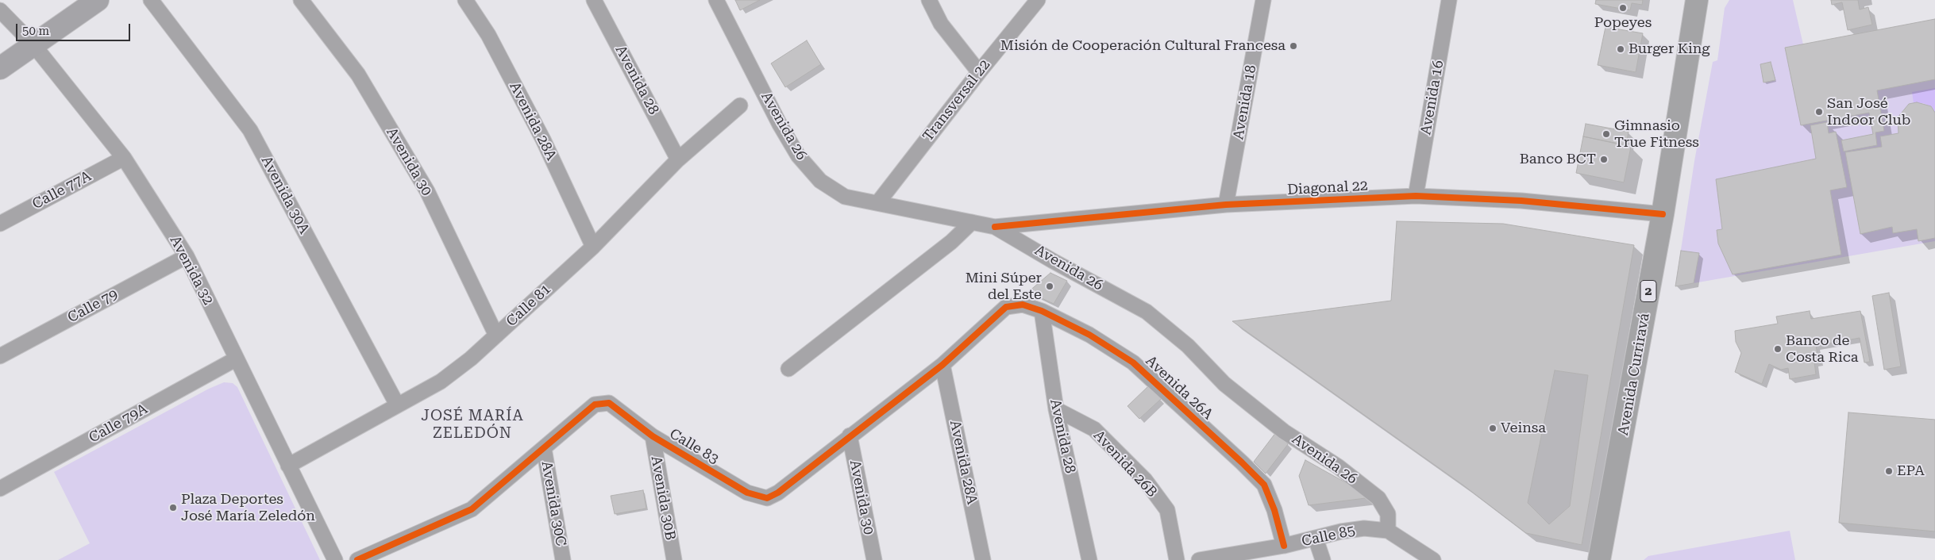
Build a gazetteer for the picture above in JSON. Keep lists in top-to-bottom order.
{
  "streets": {
    "highway": ["2", "Avenida Curriravá"],
    "street": [
      "Avenida 28",
      "Avenida 16",
      "Transversal 22",
      "Avenida 18",
      "Avenida 28A",
      "Avenida 26",
      "Avenida 30",
      "Diagonal 22",
      "Calle 77A",
      "Avenida 30A",
      "Avenida 32",
      "Calle 81",
      "Calle 79",
      "Avenida 26A",
      "Calle 79A",
      "Calle 83",
      "Avenida 26B",
      "Avenida 30B",
      "Avenida 30C",
      "Calle 85"
    ]
  },
  "crossings": [
    ["Avenida 28", "Calle 81"],
    ["Avenida 28", "Avenida 26A"],
    ["Avenida 28", "Avenida 26B"],
    ["Avenida 16", "Diagonal 22"],
    ["Transversal 22", "Avenida 26"],
    ["Avenida 18", "Diagonal 22"],
    ["Avenida 28A", "Calle 81"],
    ["Avenida 28A", "Calle 83"],
    ["Avenida 26", "Diagonal 22"],
    ["Avenida 26", "Calle 85"],
    ["Avenida 30", "Calle 81"],
    ["Avenida 30", "Calle 83"],
    ["Diagonal 22", "Avenida Curriravá"],
    ["Calle 77A", "Avenida 32"],
    ["Avenida 30A", "Calle 81"],
    ["Avenida 32", "Calle 81"],
    ["Avenida 32", "Calle 79"],
    ["Avenida 32", "Calle 79A"],
    ["Avenida 26A", "Calle 83"],
    ["Avenida 26A", "Calle 85"],
    ["Calle 83", "Avenida 30B"],
    ["Calle 83", "Avenida 30C"]
  ],
  "districts": ["JOSÉ MARÍA ZELEDÓN"],
  "places": [
    "Popeyes",
    "Misión de Cooperación Cultural Francesa",
    "Burger King",
    "San José Indoor Club",
    "Gimnasio True Fitness",
    "Banco BCT",
    "Mini Súper del Este",
    "Banco de Costa Rica",
    "Veinsa",
    "EPA",
    "Plaza Deportes José María Zeledón"
  ],
  "scale_bar": "50 m"
}
